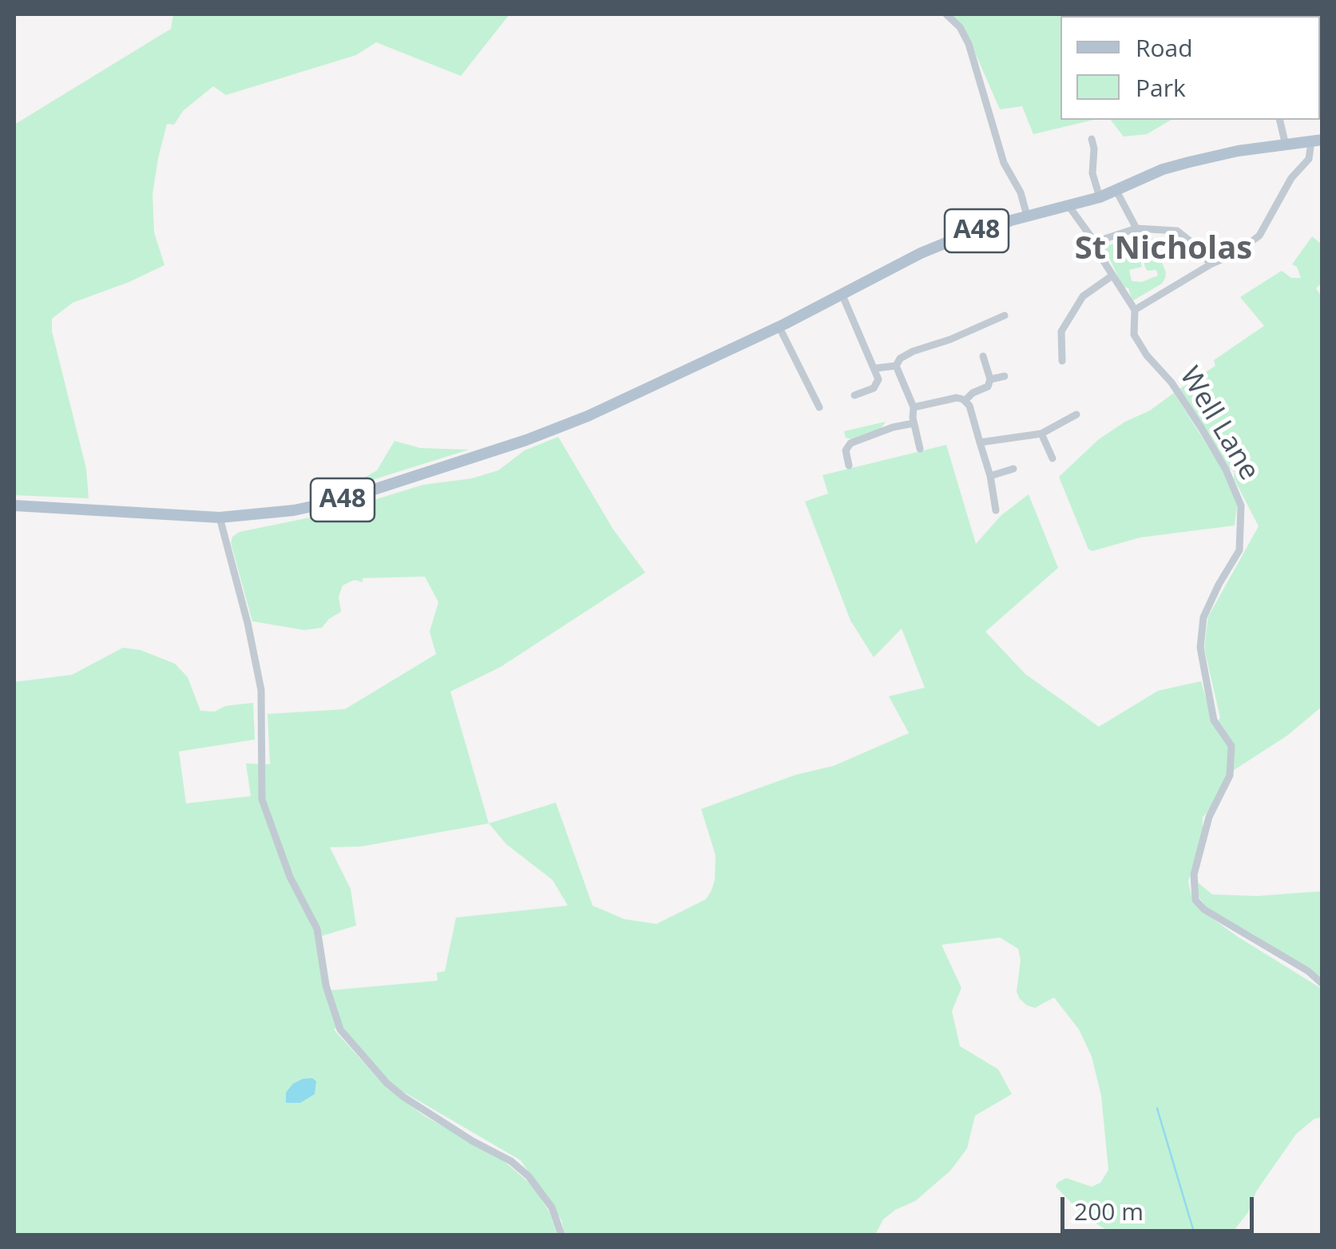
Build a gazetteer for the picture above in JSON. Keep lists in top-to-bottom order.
{
  "streets": {
    "main road": ["A48"],
    "street": ["Well Lane"]
  },
  "crossings": [
    ["A48", "Well Lane"]
  ],
  "districts": ["St Nicholas"],
  "legend": ["Road", "Park"],
  "scale_bar": "200 m"
}
